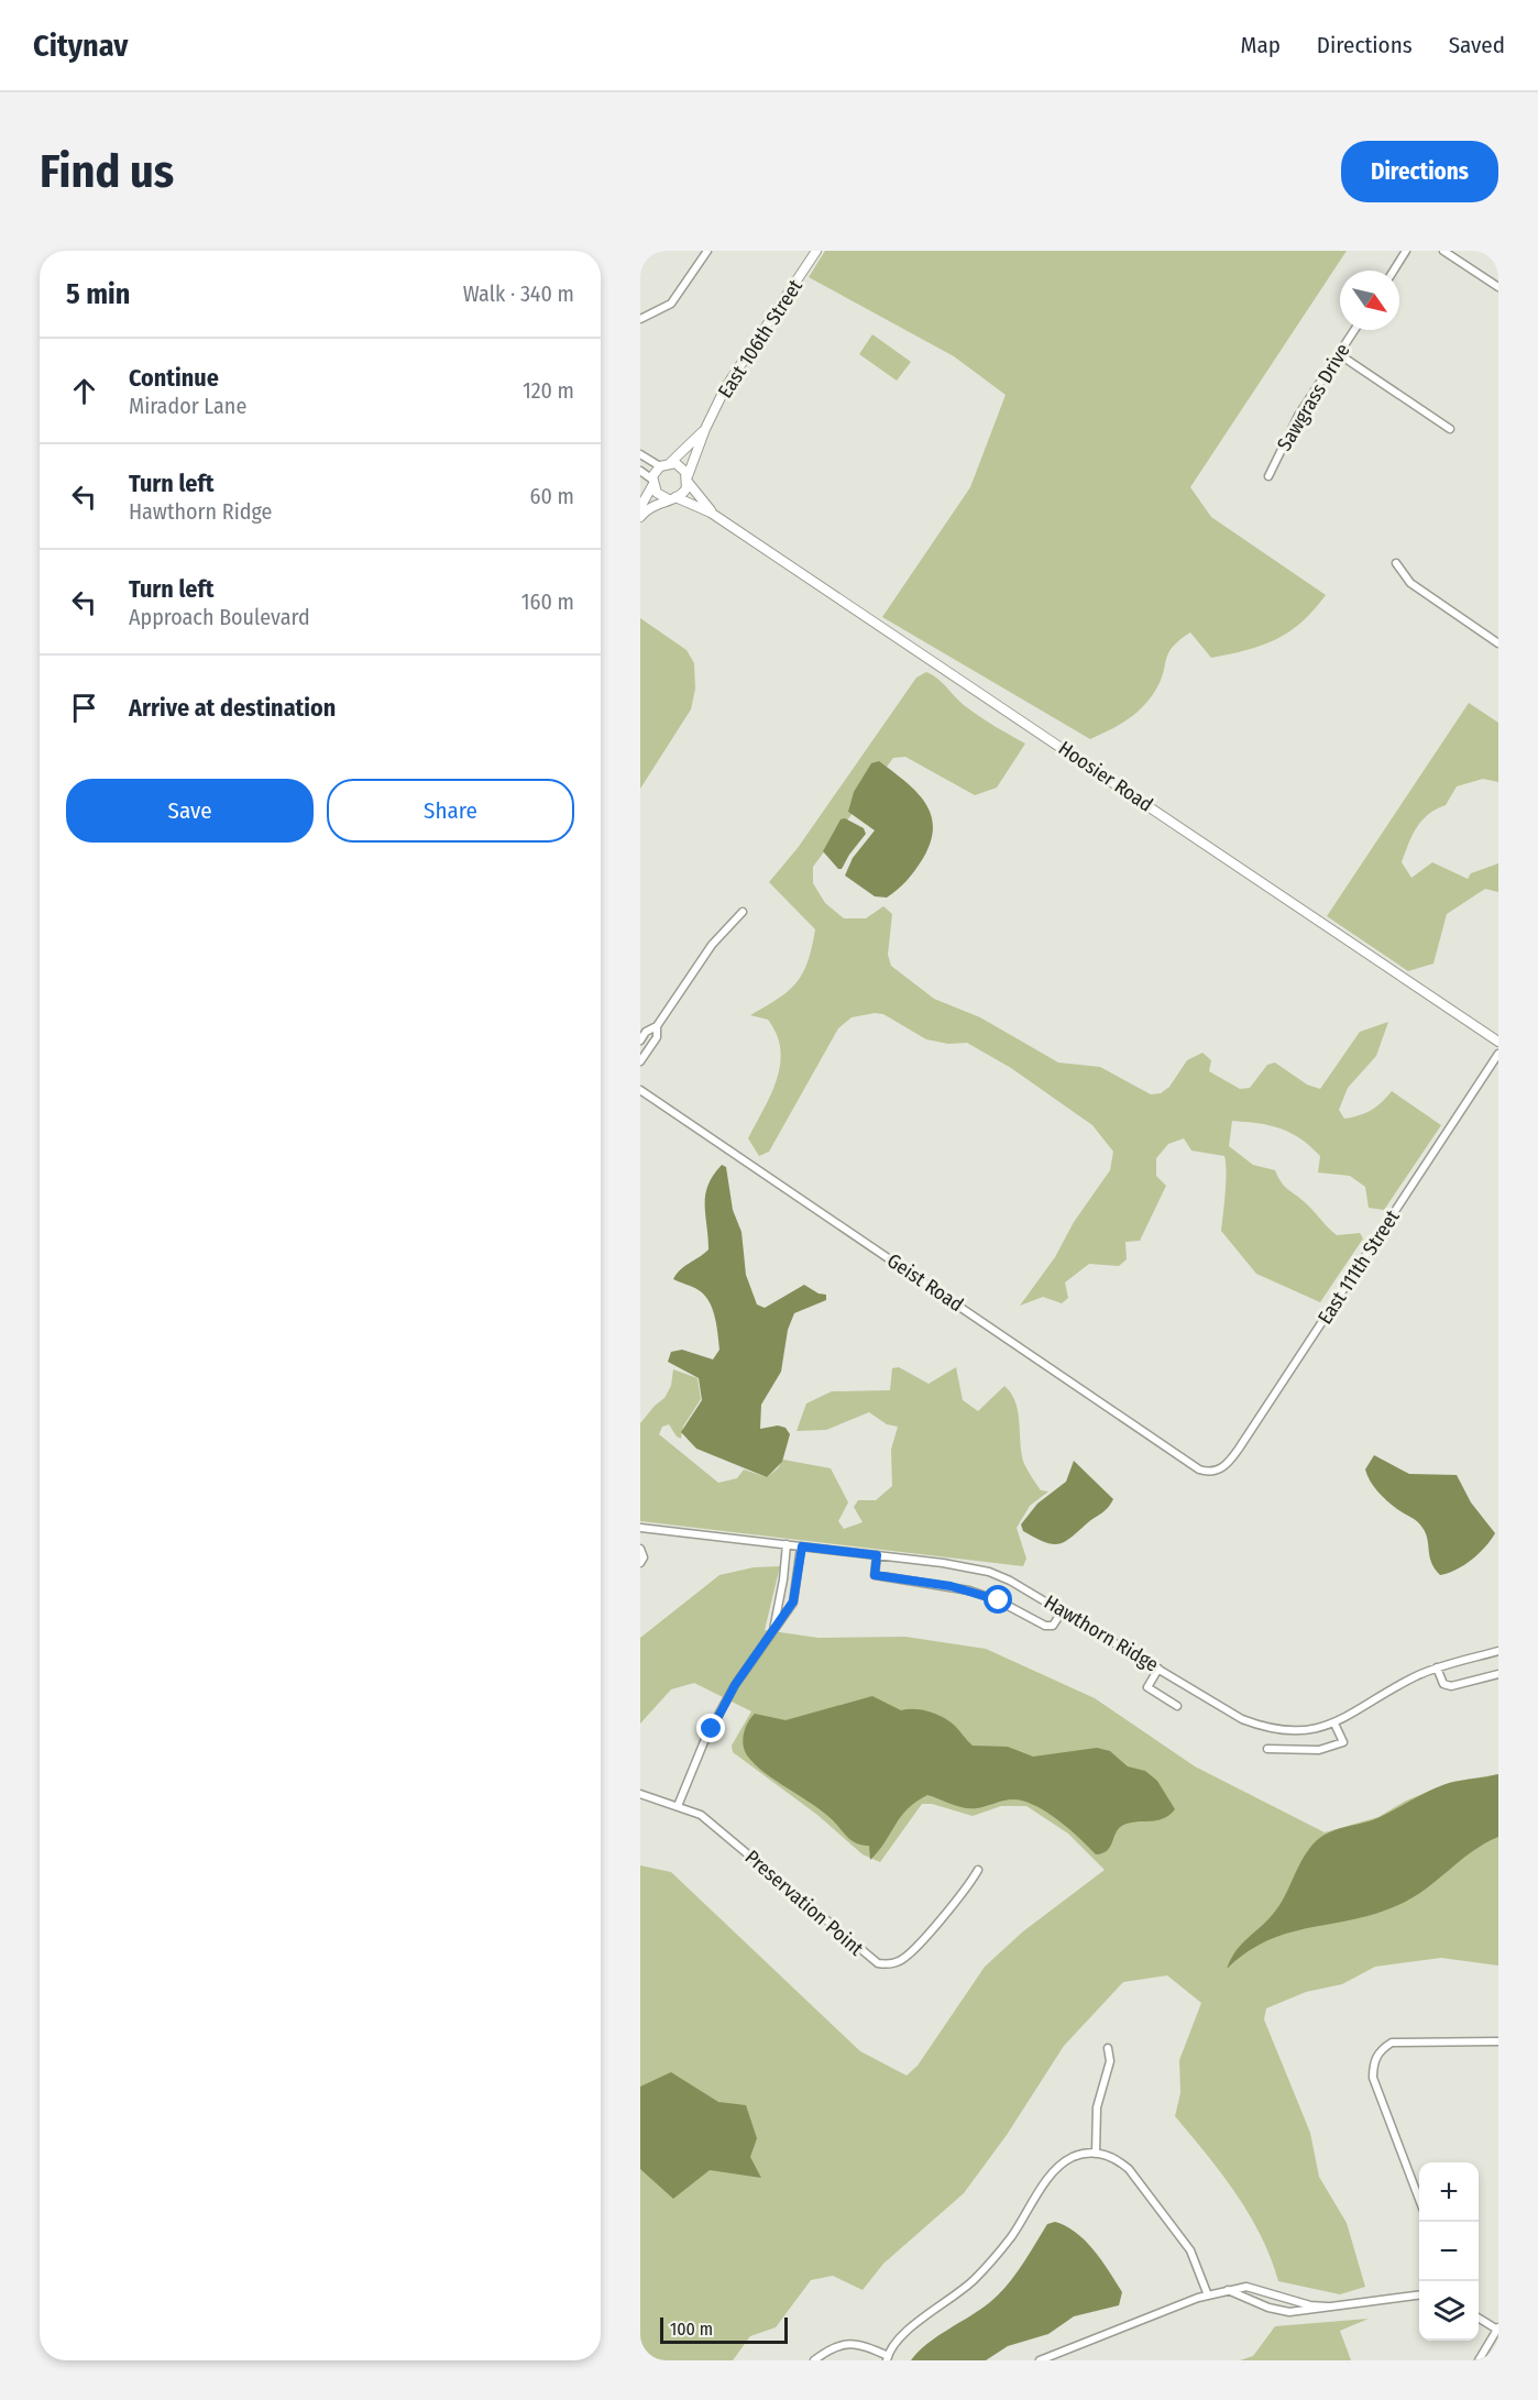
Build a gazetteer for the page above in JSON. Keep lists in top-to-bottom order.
{
  "streets": {
    "street": [
      "East 106th Street",
      "Sawgrass Drive",
      "Hoosier Road",
      "East 111th Street",
      "Geist Road",
      "Hawthorn Ridge",
      "Preservation Point"
    ]
  },
  "crossings": [
    ["East 106th Street", "Hoosier Road"],
    ["East 111th Street", "Geist Road"]
  ],
  "scale_bar": "100 m",
  "north": "bottom right",
  "page": {
    "header": "Citynav",
    "nav": ["Map", "Directions", "Saved"],
    "buttons": [
      "Directions",
      ["Save", "Share"]
    ],
    "title": "Find us",
    "heading": ["5 min", "Walk · 340 m"],
    "list": [
      ["Continue", "Mirador Lane", "120 m"],
      ["Turn left", "Hawthorn Ridge", "60 m"],
      ["Turn left", "Approach Boulevard", "160 m"],
      "Arrive at destination"
    ],
    "map_buttons": ["+", "−"],
    "scale": "100 m"
  }
}
